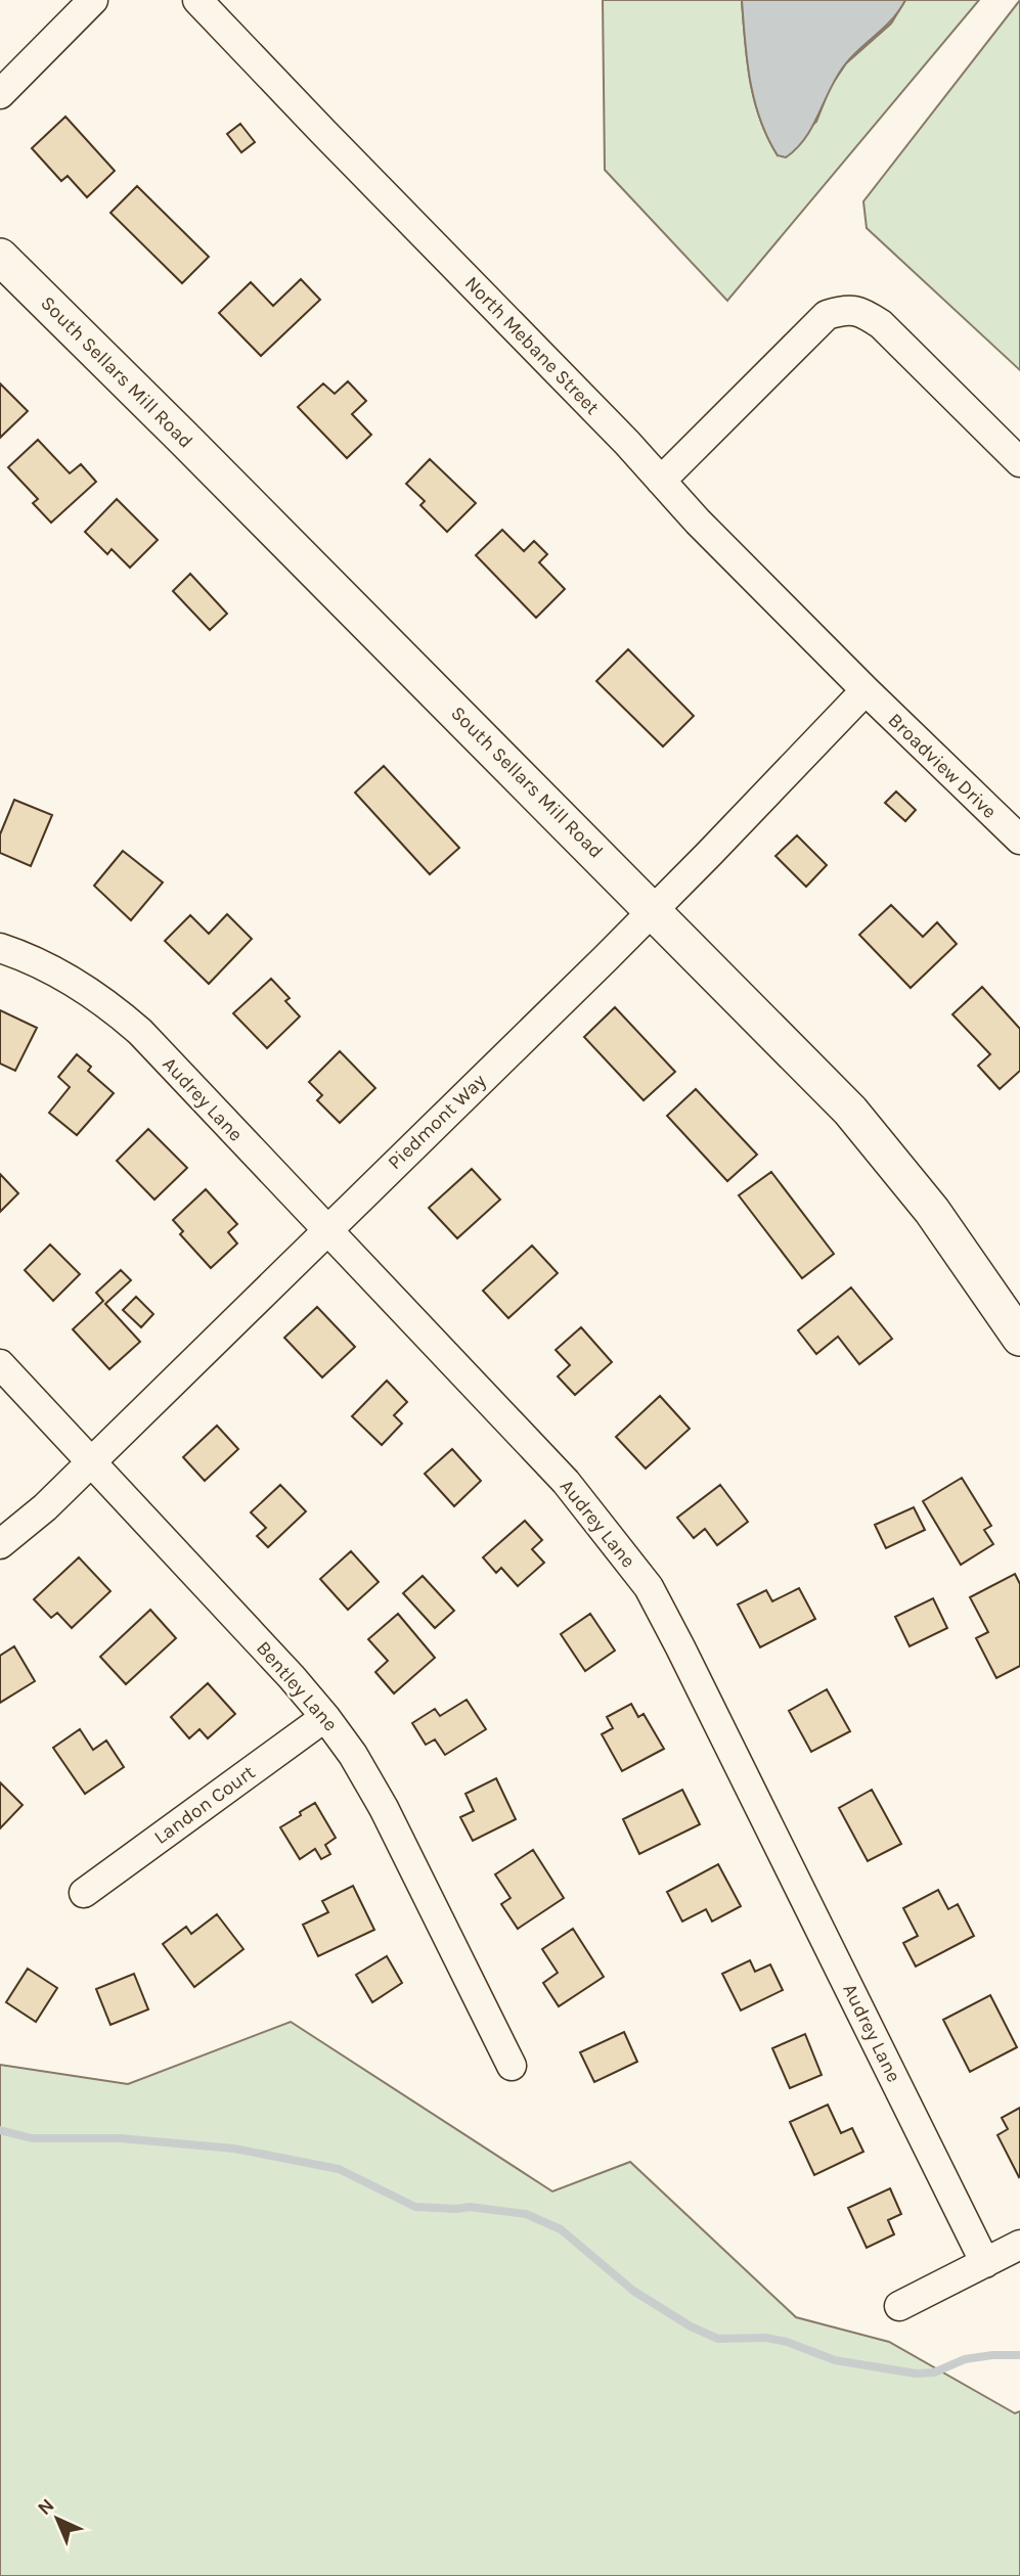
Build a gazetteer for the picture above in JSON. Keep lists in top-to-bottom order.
{
  "streets": {
    "main road": ["South Sellars Mill Road"],
    "street": [
      "North Mebane Street",
      "Broadview Drive",
      "Audrey Lane",
      "Piedmont Way",
      "Bentley Lane",
      "Landon Court"
    ]
  },
  "crossings": [
    ["North Mebane Street", "Broadview Drive"],
    ["North Mebane Street", "Piedmont Way"],
    ["South Sellars Mill Road", "Piedmont Way"],
    ["Broadview Drive", "Piedmont Way"],
    ["Audrey Lane", "Piedmont Way"],
    ["Piedmont Way", "Bentley Lane"],
    ["Bentley Lane", "Landon Court"]
  ],
  "north": "top left"
}
